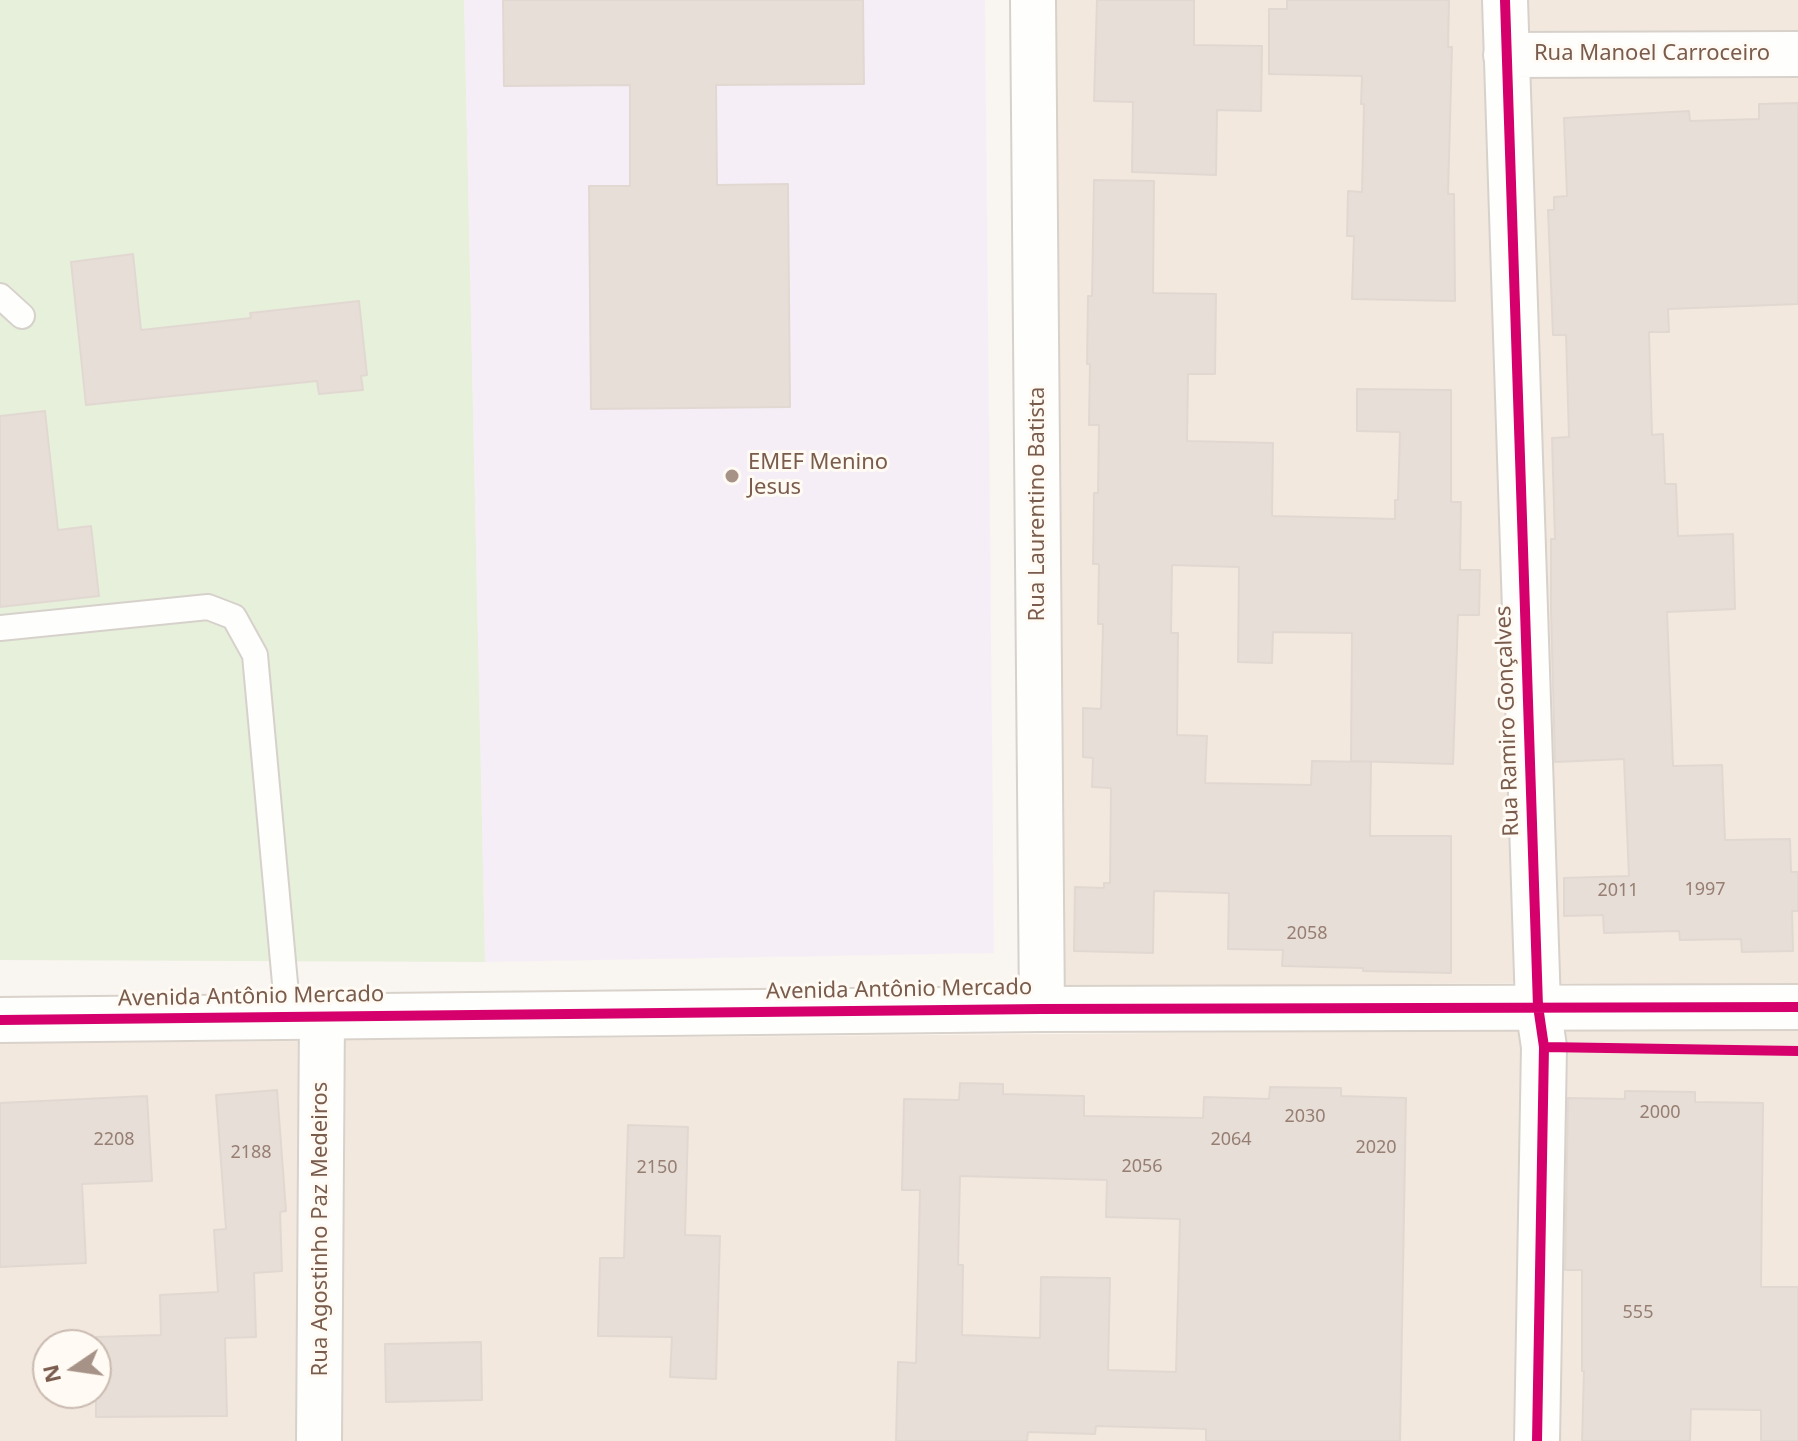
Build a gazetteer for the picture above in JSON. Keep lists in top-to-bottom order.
{
  "streets": {
    "street": [
      "Rua Manoel Carroceiro",
      "Rua Laurentino Batista",
      "Rua Ramiro Gonçalves",
      "Avenida Antônio Mercado",
      "Rua Agostinho Paz Medeiros"
    ]
  },
  "crossings": [
    ["Rua Manoel Carroceiro", "Rua Ramiro Gonçalves"],
    ["Rua Laurentino Batista", "Avenida Antônio Mercado"],
    ["Rua Ramiro Gonçalves", "Avenida Antônio Mercado"],
    ["Avenida Antônio Mercado", "Rua Agostinho Paz Medeiros"]
  ],
  "places": ["EMEF Menino Jesus"],
  "house_numbers": [
    "1997",
    "2011",
    "2058",
    "2000",
    "2030",
    "2208",
    "2064",
    "2020",
    "2188",
    "2056",
    "2150",
    "555"
  ],
  "north": "left"
}
